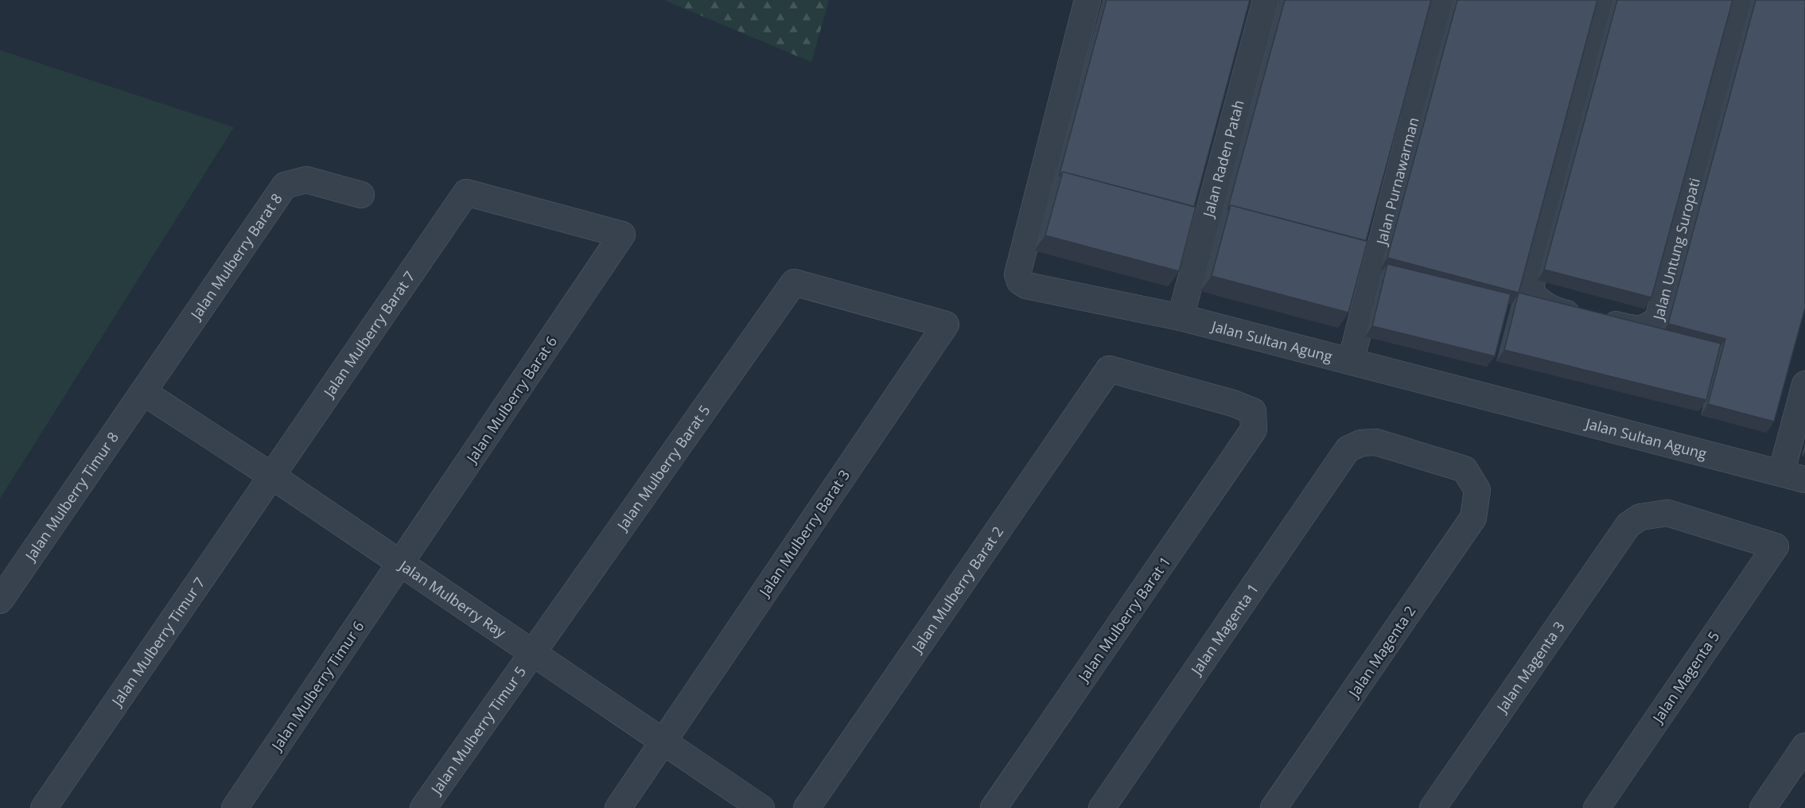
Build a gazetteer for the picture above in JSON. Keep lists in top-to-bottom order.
{
  "streets": {
    "street": [
      "Jalan Raden Patah",
      "Jalan Purnawarman",
      "Jalan Untung Suropati",
      "Jalan Mulberry Barat 8",
      "Jalan Mulberry Barat 7",
      "Jalan Sultan Agung",
      "Jalan Mulberry Barat 6",
      "Jalan Mulberry Barat 5",
      "Jalan Mulberry Timur 8",
      "Jalan Mulberry Barat 3",
      "Jalan Mulberry Barat 2",
      "Jalan Mulberry Ray",
      "Jalan Mulberry Barat 1",
      "Jalan Magenta 1",
      "Jalan Mulberry Timur 7",
      "Jalan Magenta 2",
      "Jalan Magenta 3",
      "Jalan Magenta 5",
      "Jalan Mulberry Timur 6",
      "Jalan Mulberry Timur 5"
    ]
  },
  "crossings": [
    ["Jalan Raden Patah", "Jalan Sultan Agung"],
    ["Jalan Purnawarman", "Jalan Sultan Agung"],
    ["Jalan Mulberry Barat 8", "Jalan Mulberry Timur 8"],
    ["Jalan Mulberry Barat 8", "Jalan Mulberry Ray"],
    ["Jalan Mulberry Barat 7", "Jalan Mulberry Barat 6"],
    ["Jalan Mulberry Barat 7", "Jalan Mulberry Ray"],
    ["Jalan Mulberry Barat 7", "Jalan Mulberry Timur 7"],
    ["Jalan Mulberry Barat 6", "Jalan Mulberry Ray"],
    ["Jalan Mulberry Barat 6", "Jalan Mulberry Timur 6"],
    ["Jalan Mulberry Barat 5", "Jalan Mulberry Barat 3"],
    ["Jalan Mulberry Barat 5", "Jalan Mulberry Ray"],
    ["Jalan Mulberry Barat 5", "Jalan Mulberry Timur 5"],
    ["Jalan Mulberry Timur 8", "Jalan Mulberry Ray"],
    ["Jalan Mulberry Barat 3", "Jalan Mulberry Ray"],
    ["Jalan Mulberry Barat 2", "Jalan Mulberry Barat 1"],
    ["Jalan Mulberry Ray", "Jalan Mulberry Timur 7"],
    ["Jalan Mulberry Ray", "Jalan Mulberry Timur 6"],
    ["Jalan Mulberry Ray", "Jalan Mulberry Timur 5"],
    ["Jalan Magenta 1", "Jalan Magenta 2"],
    ["Jalan Magenta 3", "Jalan Magenta 5"]
  ]
}
